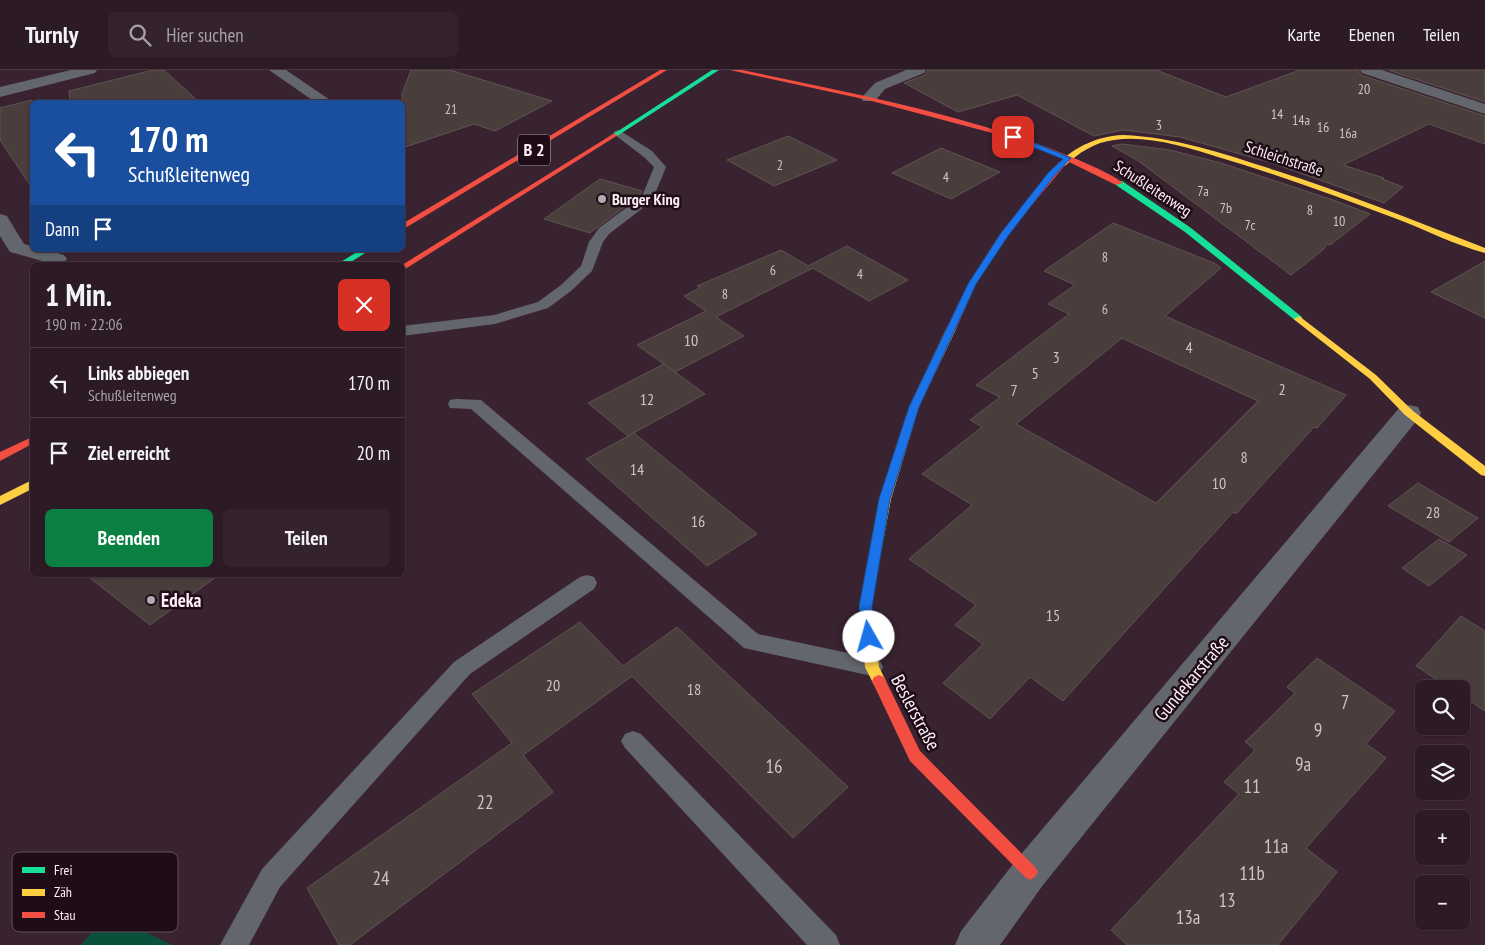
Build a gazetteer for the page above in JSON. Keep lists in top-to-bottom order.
{
  "streets": {
    "street": [
      "B 2",
      "Schleichstraße",
      "Schußleitenweg",
      "Gundekarstraße",
      "Beslerstraße"
    ]
  },
  "crossings": [
    ["Schleichstraße", "Schußleitenweg"],
    ["Schleichstraße", "Beslerstraße"],
    ["Schußleitenweg", "Gundekarstraße"],
    ["Schußleitenweg", "Beslerstraße"],
    ["Gundekarstraße", "Beslerstraße"]
  ],
  "places": ["Burger King", "Edeka"],
  "house_numbers": [
    "20",
    "21",
    "14",
    "14a",
    "3",
    "16",
    "16a",
    "2",
    "4",
    "7a",
    "7b",
    "8",
    "10",
    "7c",
    "8",
    "6",
    "4",
    "8",
    "6",
    "10",
    "4",
    "3",
    "5",
    "2",
    "7",
    "12",
    "8",
    "14",
    "10",
    "28",
    "16",
    "15",
    "20",
    "18",
    "7",
    "9",
    "9a",
    "16",
    "11",
    "22",
    "11a",
    "11b",
    "24",
    "13",
    "13a"
  ],
  "legend": ["Frei", "Zäh", "Stau"],
  "page": {
    "header": "Turnly",
    "search": "Hier suchen",
    "nav": ["Karte", "Ebenen", "Teilen"],
    "turn": ["170 m", "Schußleitenweg"],
    "then": "Dann",
    "heading": ["1 Min.", "190 m · 22:06"],
    "list": [
      {
        "name": "Links abbiegen",
        "note": "Schußleitenweg",
        "value": "170 m"
      },
      {
        "name": "Ziel erreicht",
        "value": "20 m"
      }
    ],
    "buttons": ["Beenden", "Teilen"],
    "map_buttons": ["+", "−"]
  }
}
